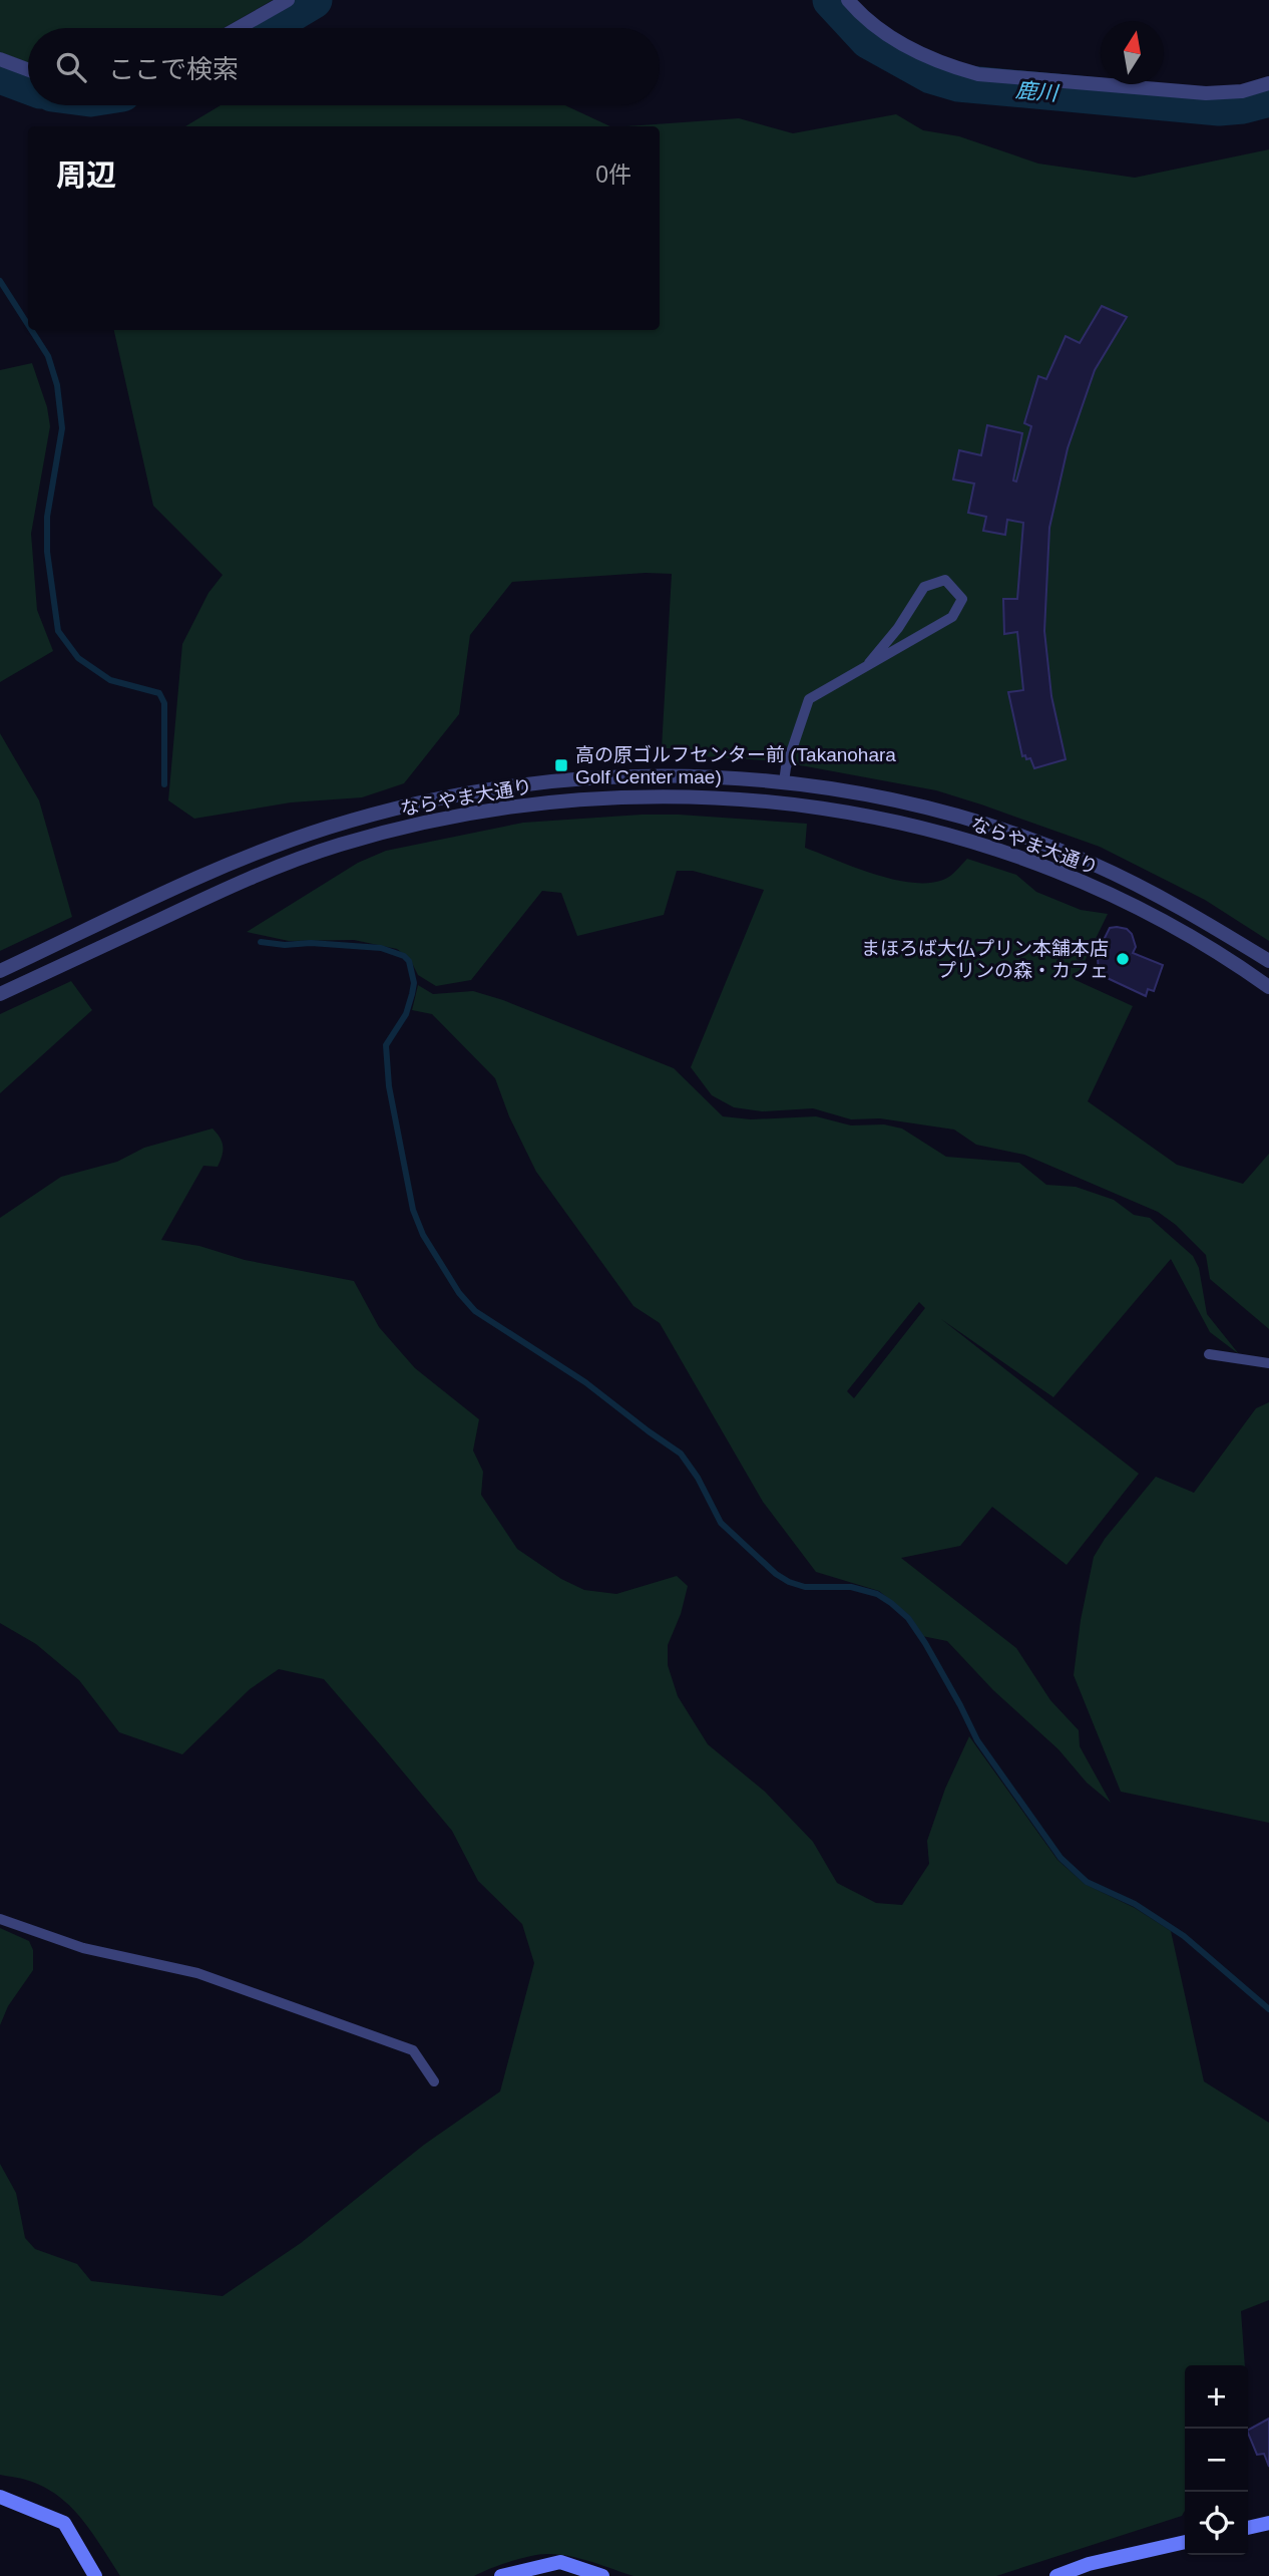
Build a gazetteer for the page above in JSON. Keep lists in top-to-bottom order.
{
  "streets": {
    "street": ["ならやま大通り"]
  },
  "water": ["鹿川"],
  "places": {
    "transit": ["高の原ゴルフセンター前 (Takanohara Golf Center mae)"],
    "other": ["まほろば大仏プリン本舗本店 プリンの森・カフェ"]
  },
  "north": "top",
  "page": {
    "search": "ここで検索",
    "heading": ["周辺", "0件"],
    "map_buttons": ["+", "−"]
  }
}
